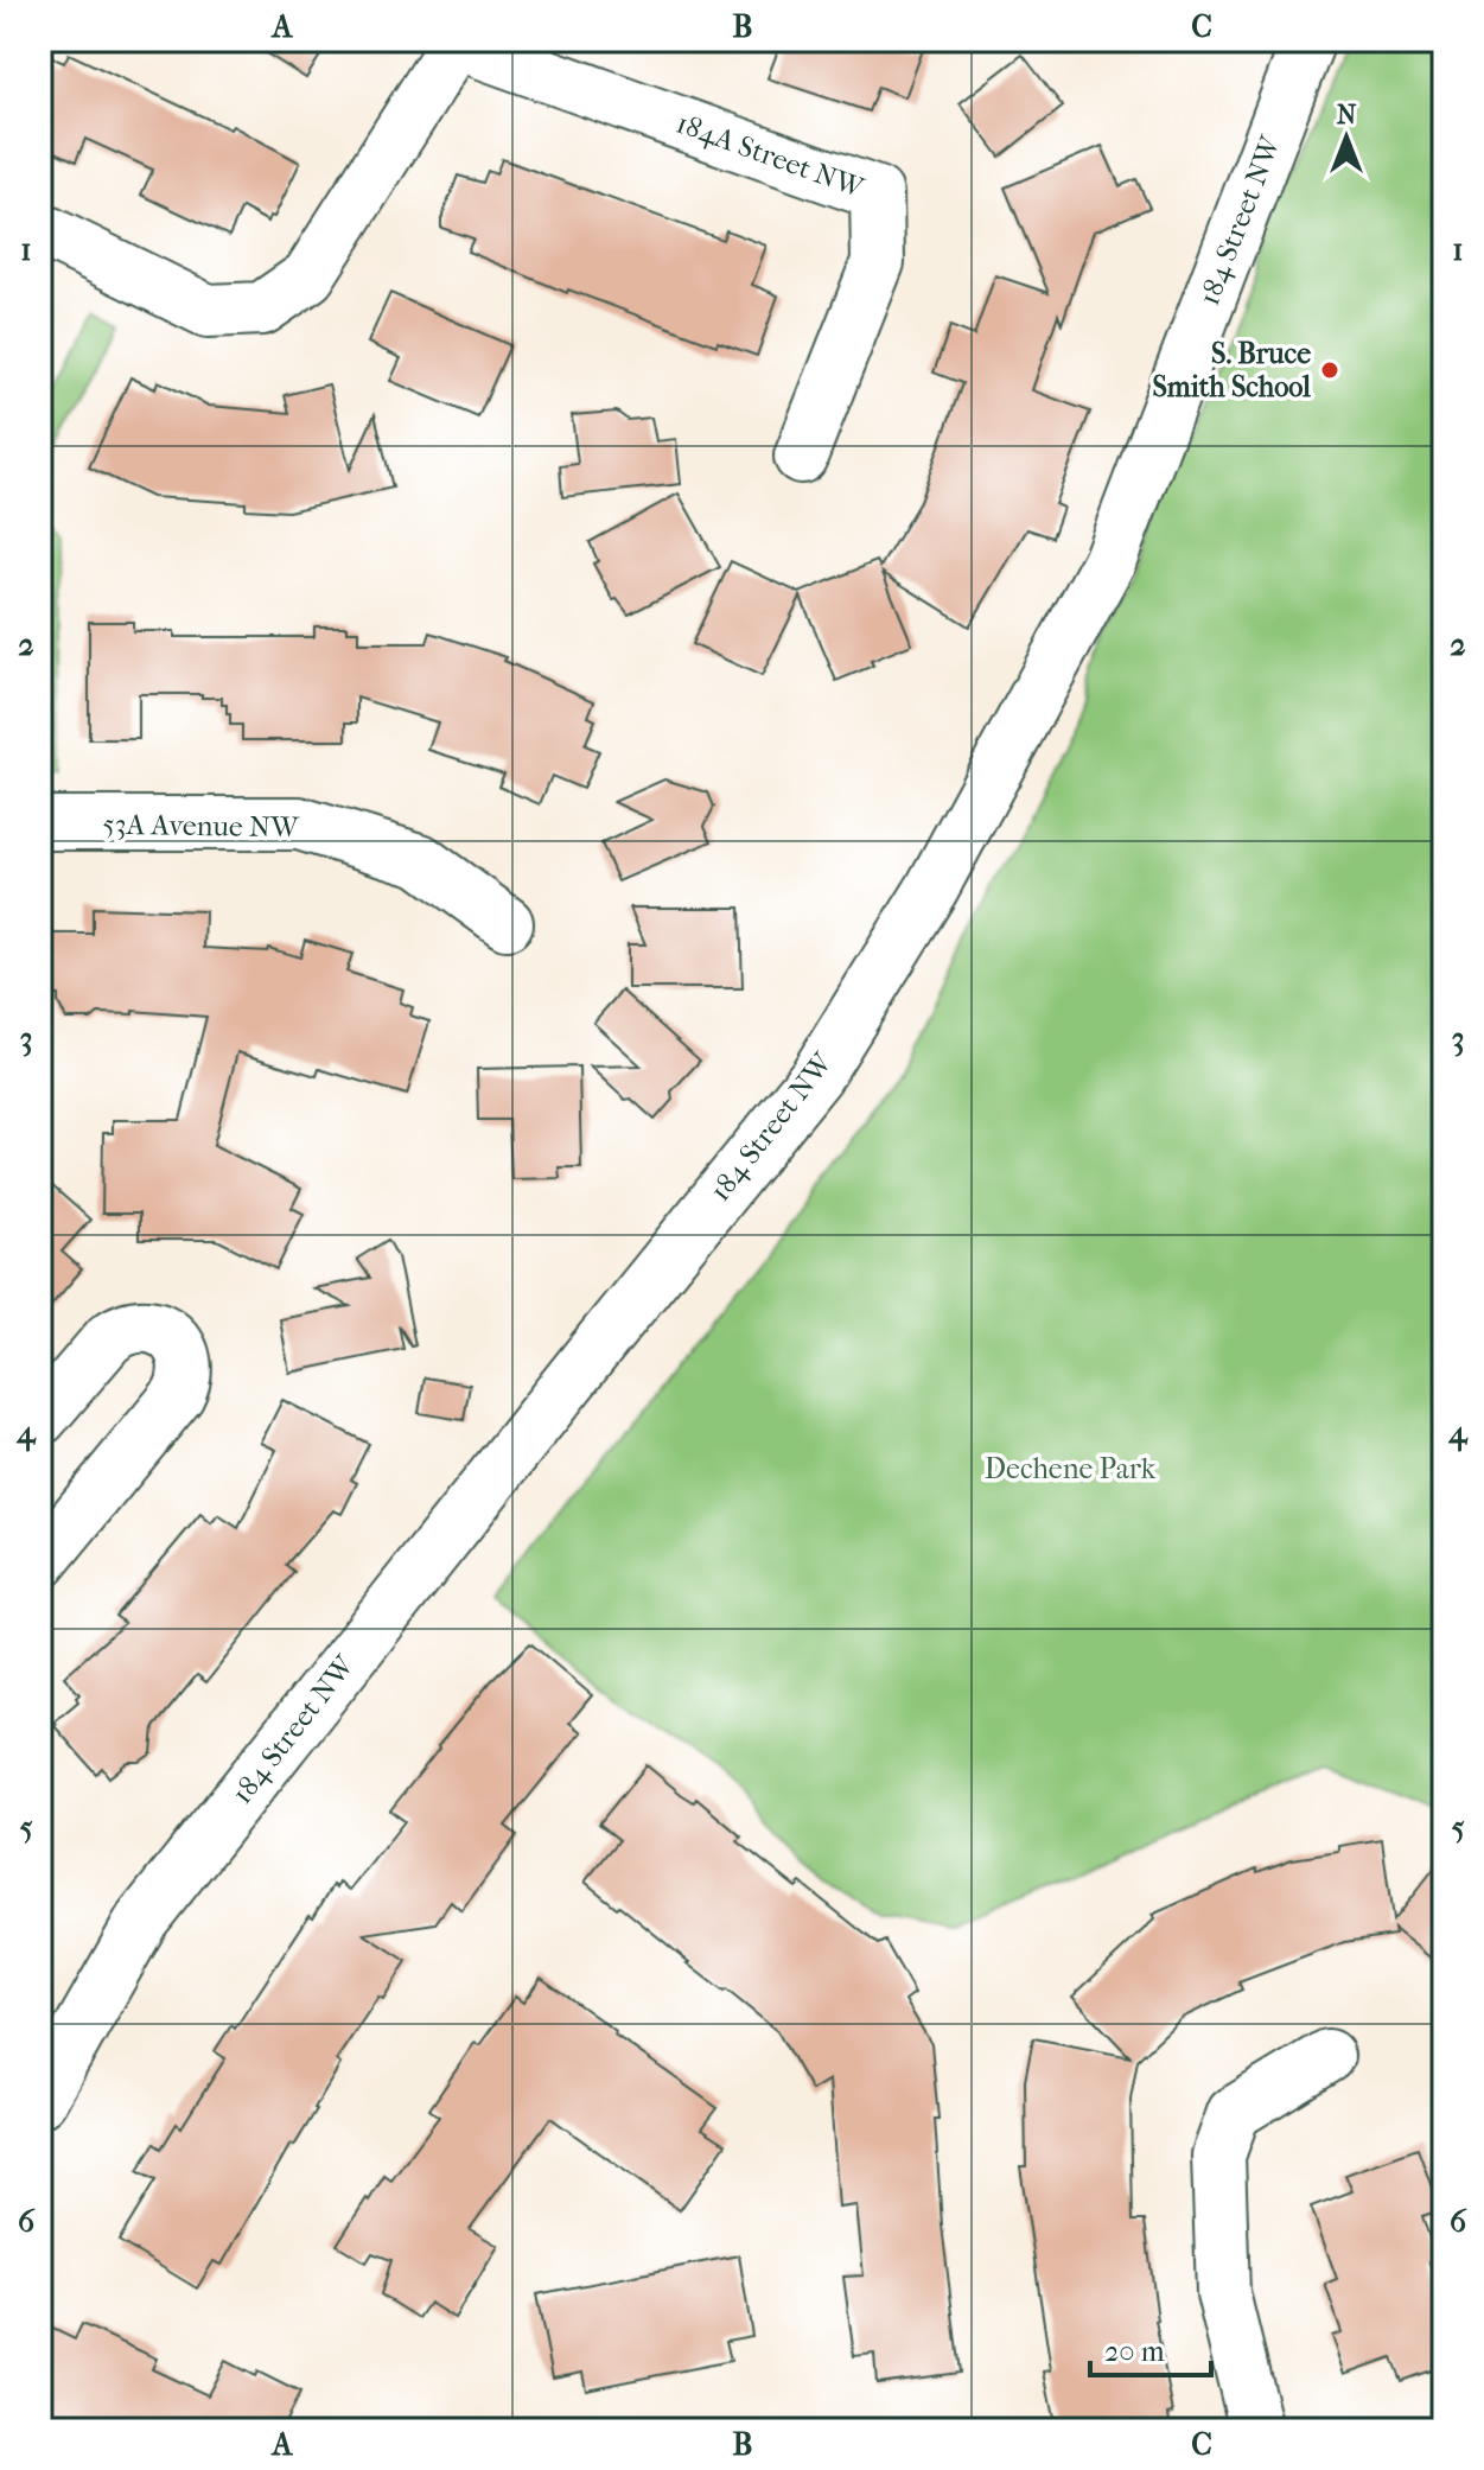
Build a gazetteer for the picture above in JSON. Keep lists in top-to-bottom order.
{
  "streets": {
    "street": ["184A Street NW", "184 Street NW", "53A Avenue NW"]
  },
  "parks": ["Dechene Park"],
  "places": ["S. Bruce Smith School"],
  "scale_bar": "20 m",
  "north": "top",
  "grid": {
    "columns": ["A", "B", "C"],
    "rows": [
      "1",
      "2",
      "3",
      "4",
      "5",
      "6"
    ]
  }
}
